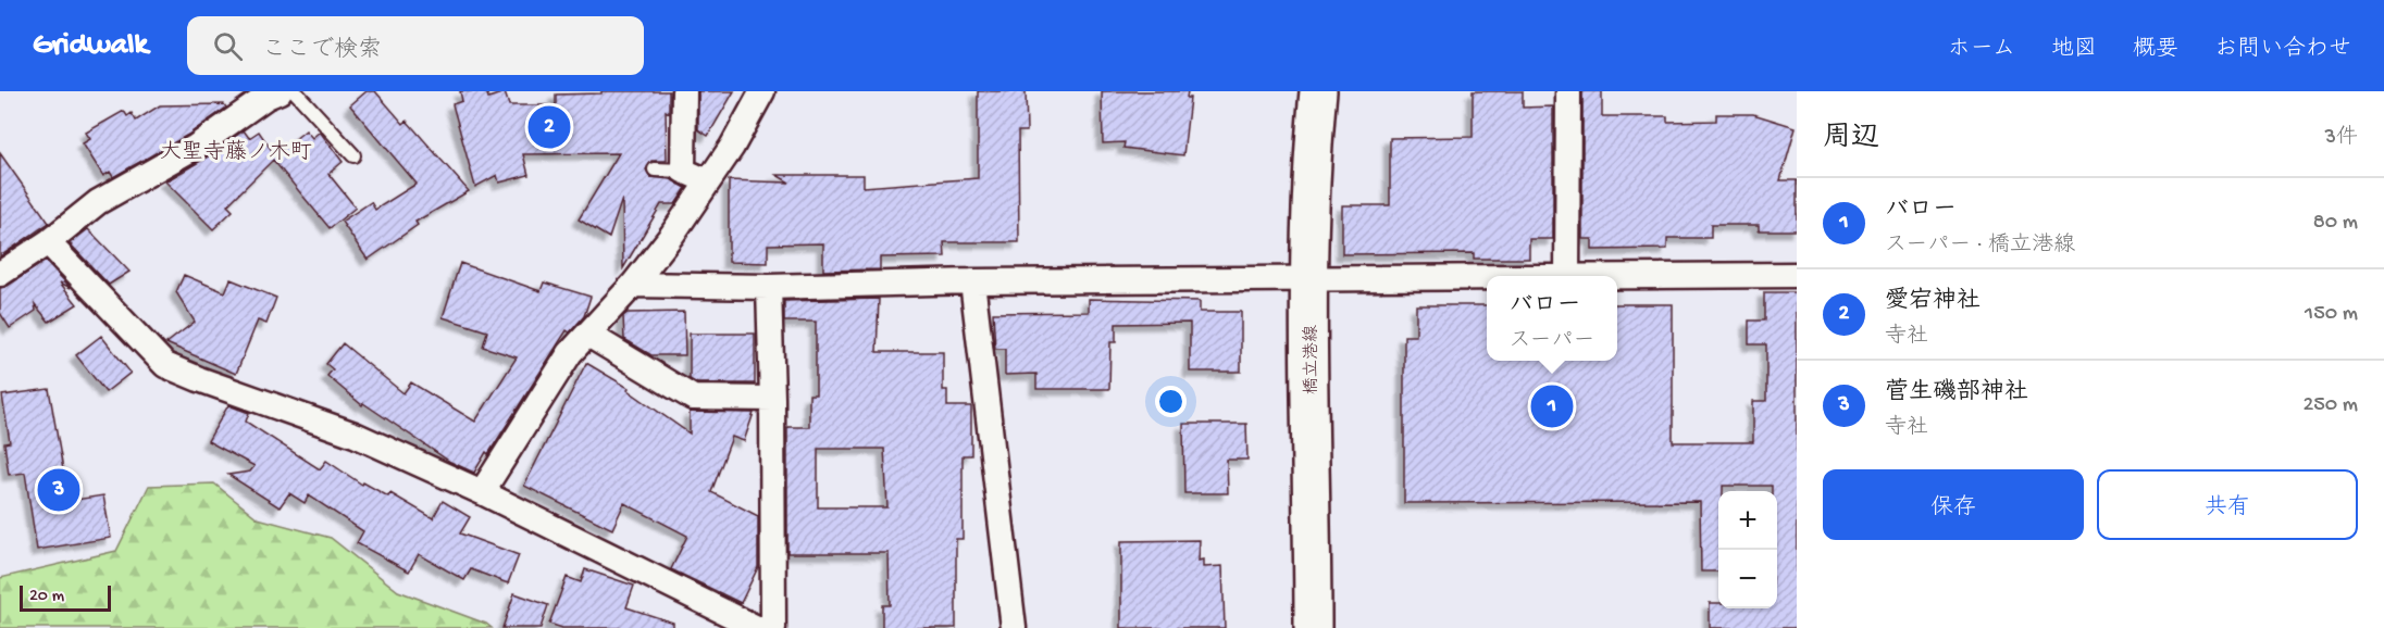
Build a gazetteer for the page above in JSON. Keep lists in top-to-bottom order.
{
  "streets": {
    "main road": ["橋立港線"]
  },
  "districts": ["大聖寺藤ノ木町"],
  "scale_bar": "20 m",
  "page": {
    "header": "Gridwalk",
    "search": "ここで検索",
    "nav": [
      "ホーム",
      "地図",
      "概要",
      "お問い合わせ"
    ],
    "heading": ["周辺", "3件"],
    "pins": ["2", "1", "3"],
    "list": [
      {
        "mark": "1",
        "name": "バロー",
        "note": "スーパー · 橋立港線",
        "value": "80 m"
      },
      {
        "mark": "2",
        "name": "愛宕神社",
        "note": "寺社",
        "value": "150 m"
      },
      {
        "mark": "3",
        "name": "菅生磯部神社",
        "note": "寺社",
        "value": "250 m"
      }
    ],
    "popup": ["バロー", "スーパー"],
    "buttons": ["保存", "共有"],
    "map_buttons": ["+", "−"],
    "scale": "20 m"
  }
}
